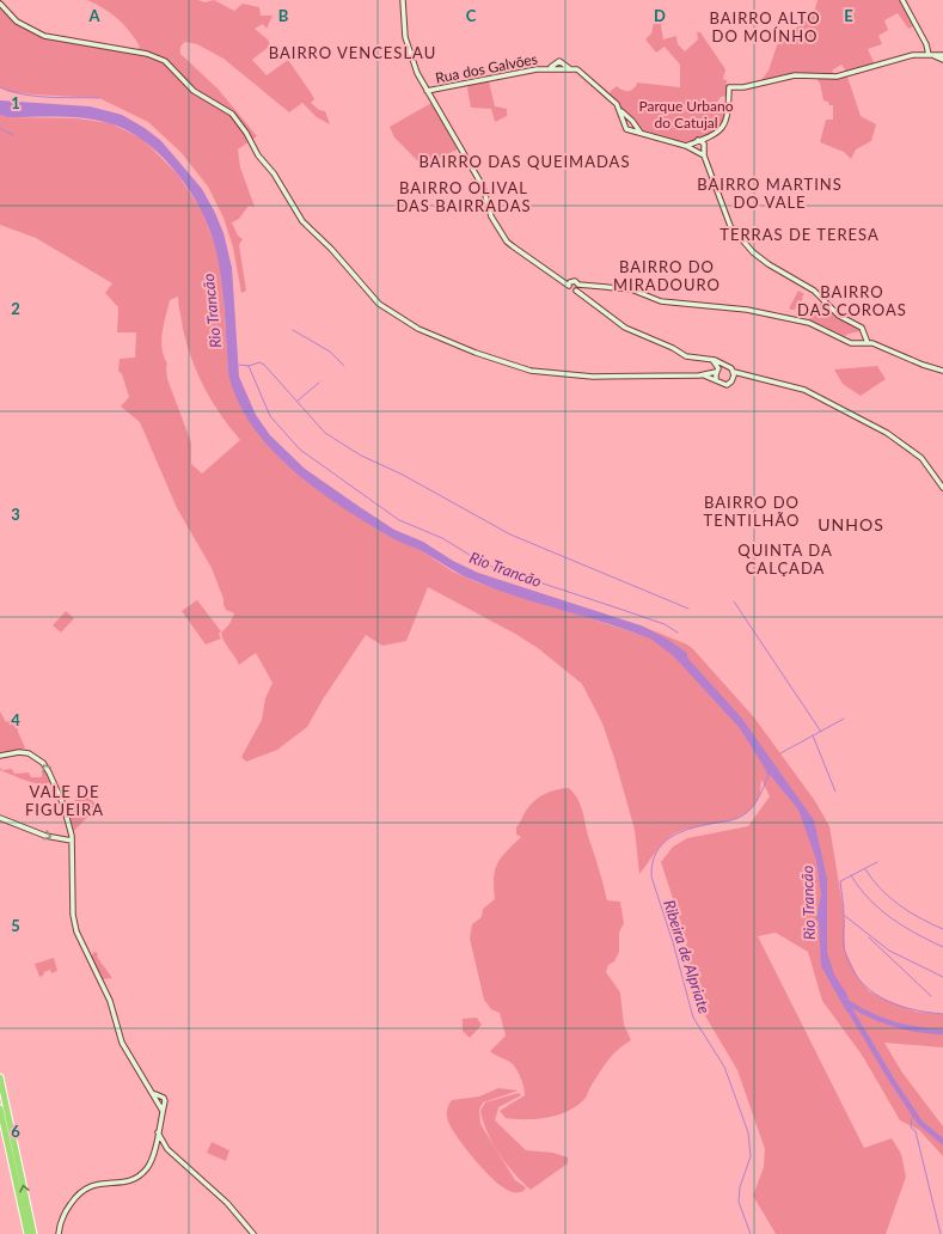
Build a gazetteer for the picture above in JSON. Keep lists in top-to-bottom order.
{
  "streets": {
    "street": ["Rua dos Galvões"]
  },
  "districts": [
    "BAIRRO ALTO DO MOÍNHO",
    "BAIRRO VENCESLAU",
    "BAIRRO DAS QUEIMADAS",
    "BAIRRO MARTINS DO VALE",
    "BAIRRO OLIVAL DAS BAIRRADAS",
    "TERRAS DE TERESA",
    "BAIRRO DO MIRADOURO",
    "BAIRRO DAS COROAS",
    "BAIRRO DO TENTILHÃO",
    "UNHOS",
    "QUINTA DA CALÇADA",
    "VALE DE FIGUEIRA"
  ],
  "water": ["Rio Trancão", "Ribeira de Alpriate"],
  "parks": ["Parque Urbano do Catujal"],
  "grid": {
    "columns": [
      "A",
      "B",
      "C",
      "D",
      "E"
    ],
    "rows": [
      "1",
      "2",
      "3",
      "4",
      "5",
      "6"
    ]
  }
}
